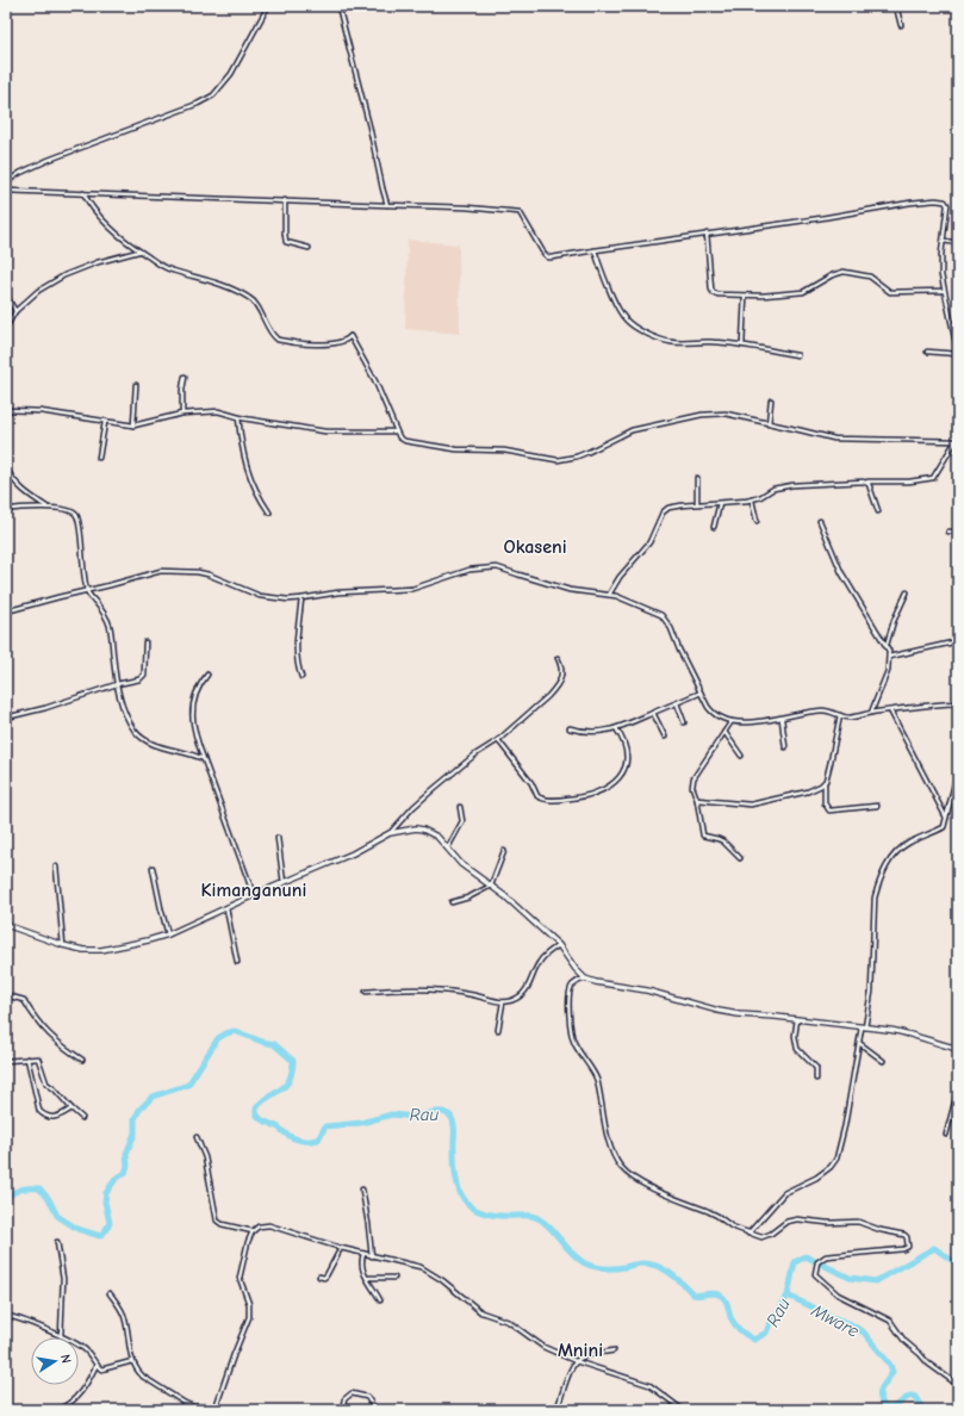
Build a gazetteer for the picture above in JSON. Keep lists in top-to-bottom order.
{
  "districts": ["Okaseni", "Kimanganuni", "Mnini"],
  "water": ["Rau", "Mware"],
  "north": "right"
}
